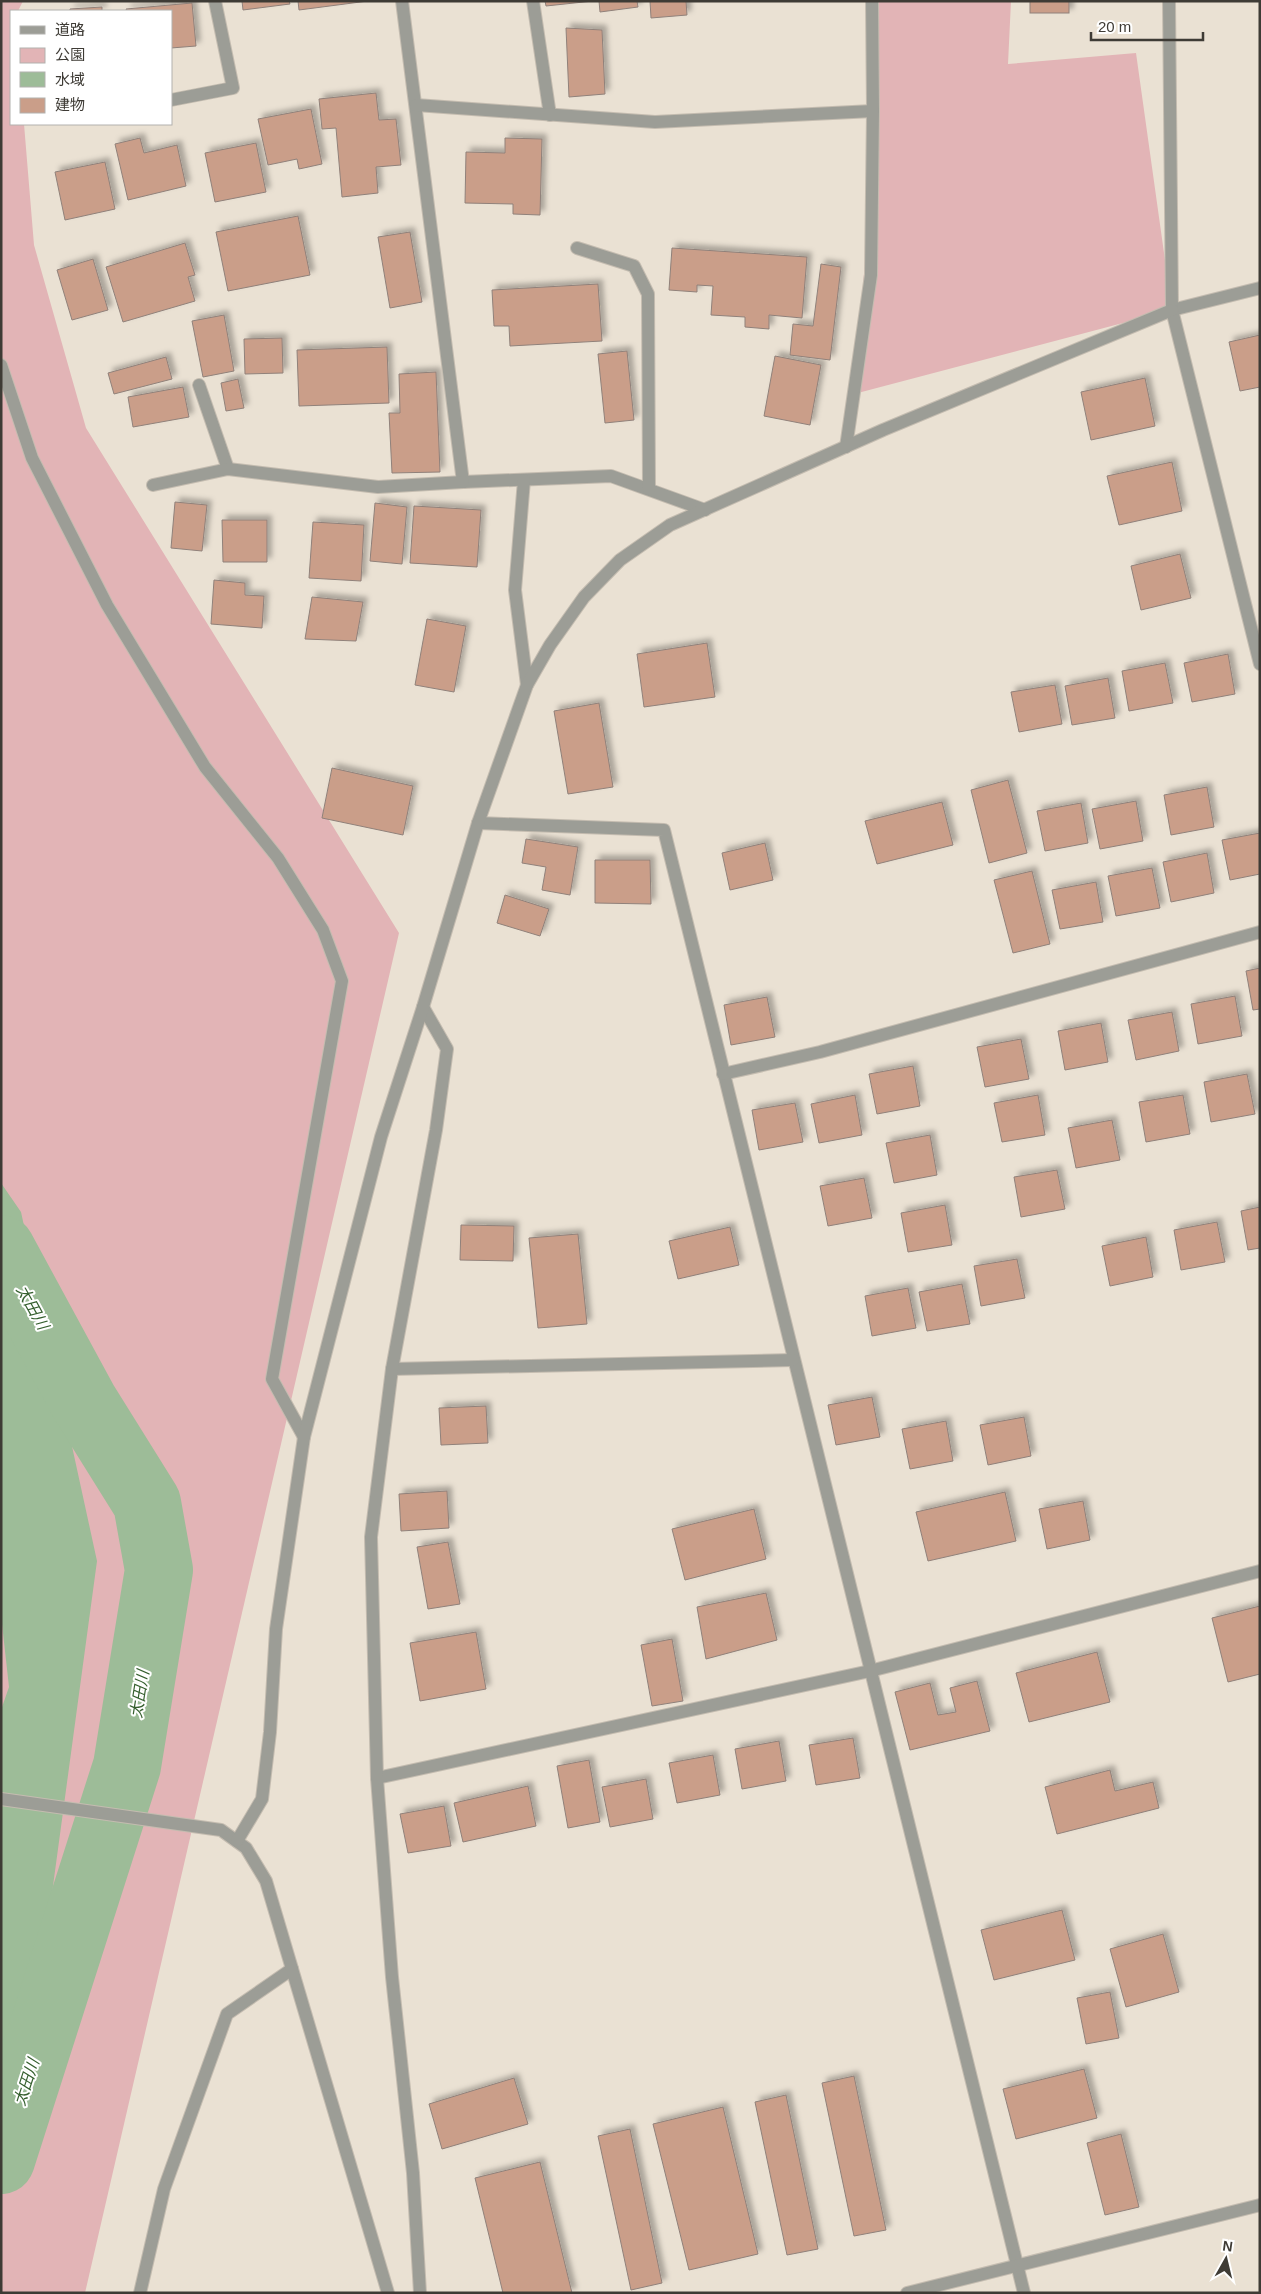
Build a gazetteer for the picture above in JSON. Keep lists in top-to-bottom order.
{
  "water": ["太田川"],
  "legend": [
    "道路",
    "公園",
    "水域",
    "建物"
  ],
  "scale_bar": "20 m",
  "north": "top"
}
